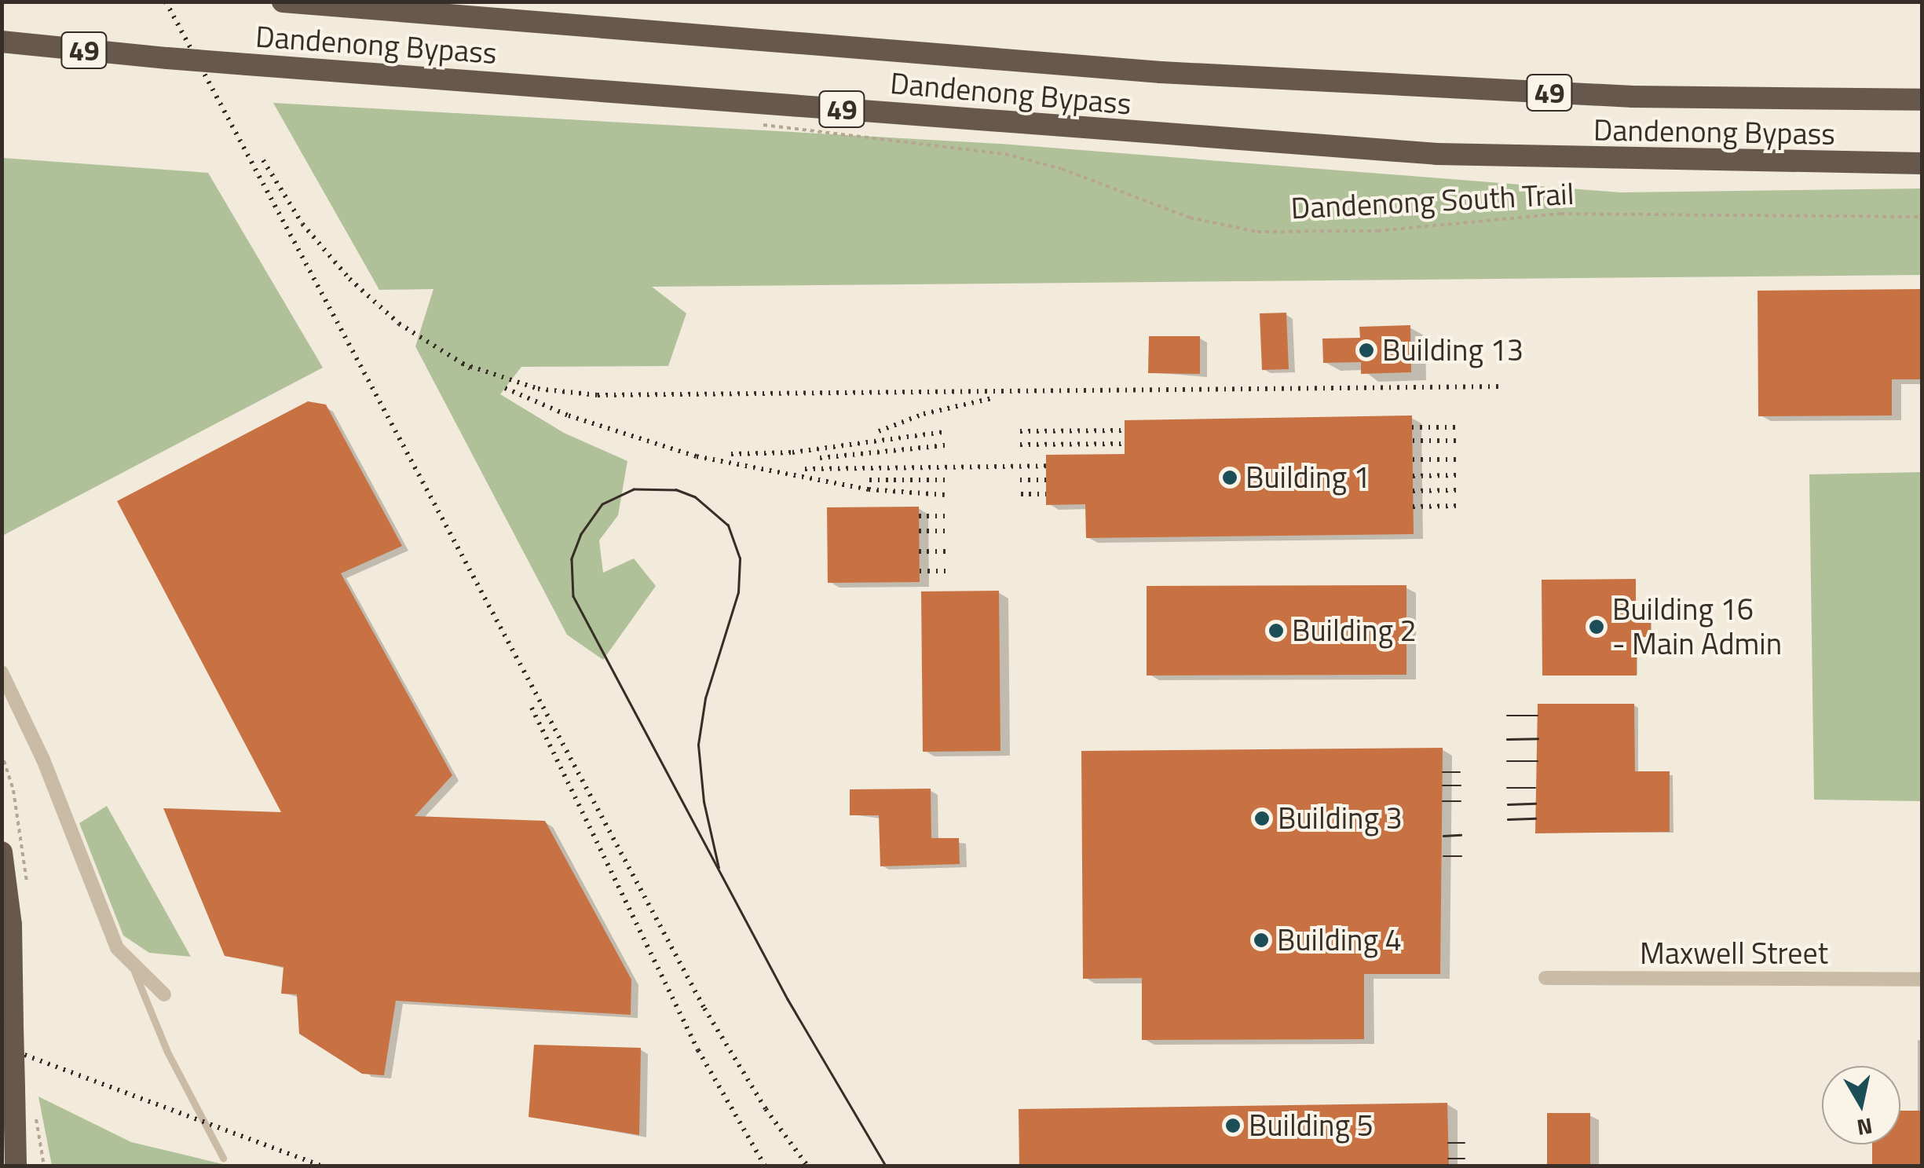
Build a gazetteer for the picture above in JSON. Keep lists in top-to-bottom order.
{
  "streets": {
    "highway": ["Dandenong Bypass", "49"],
    "street": ["Maxwell Street"],
    "path": ["Dandenong South Trail"]
  },
  "places": [
    "Building 13",
    "Building 1",
    "Building 16 - Main Admin",
    "Building 2",
    "Building 3",
    "Building 4",
    "Building 5"
  ],
  "north": "bottom"
}
